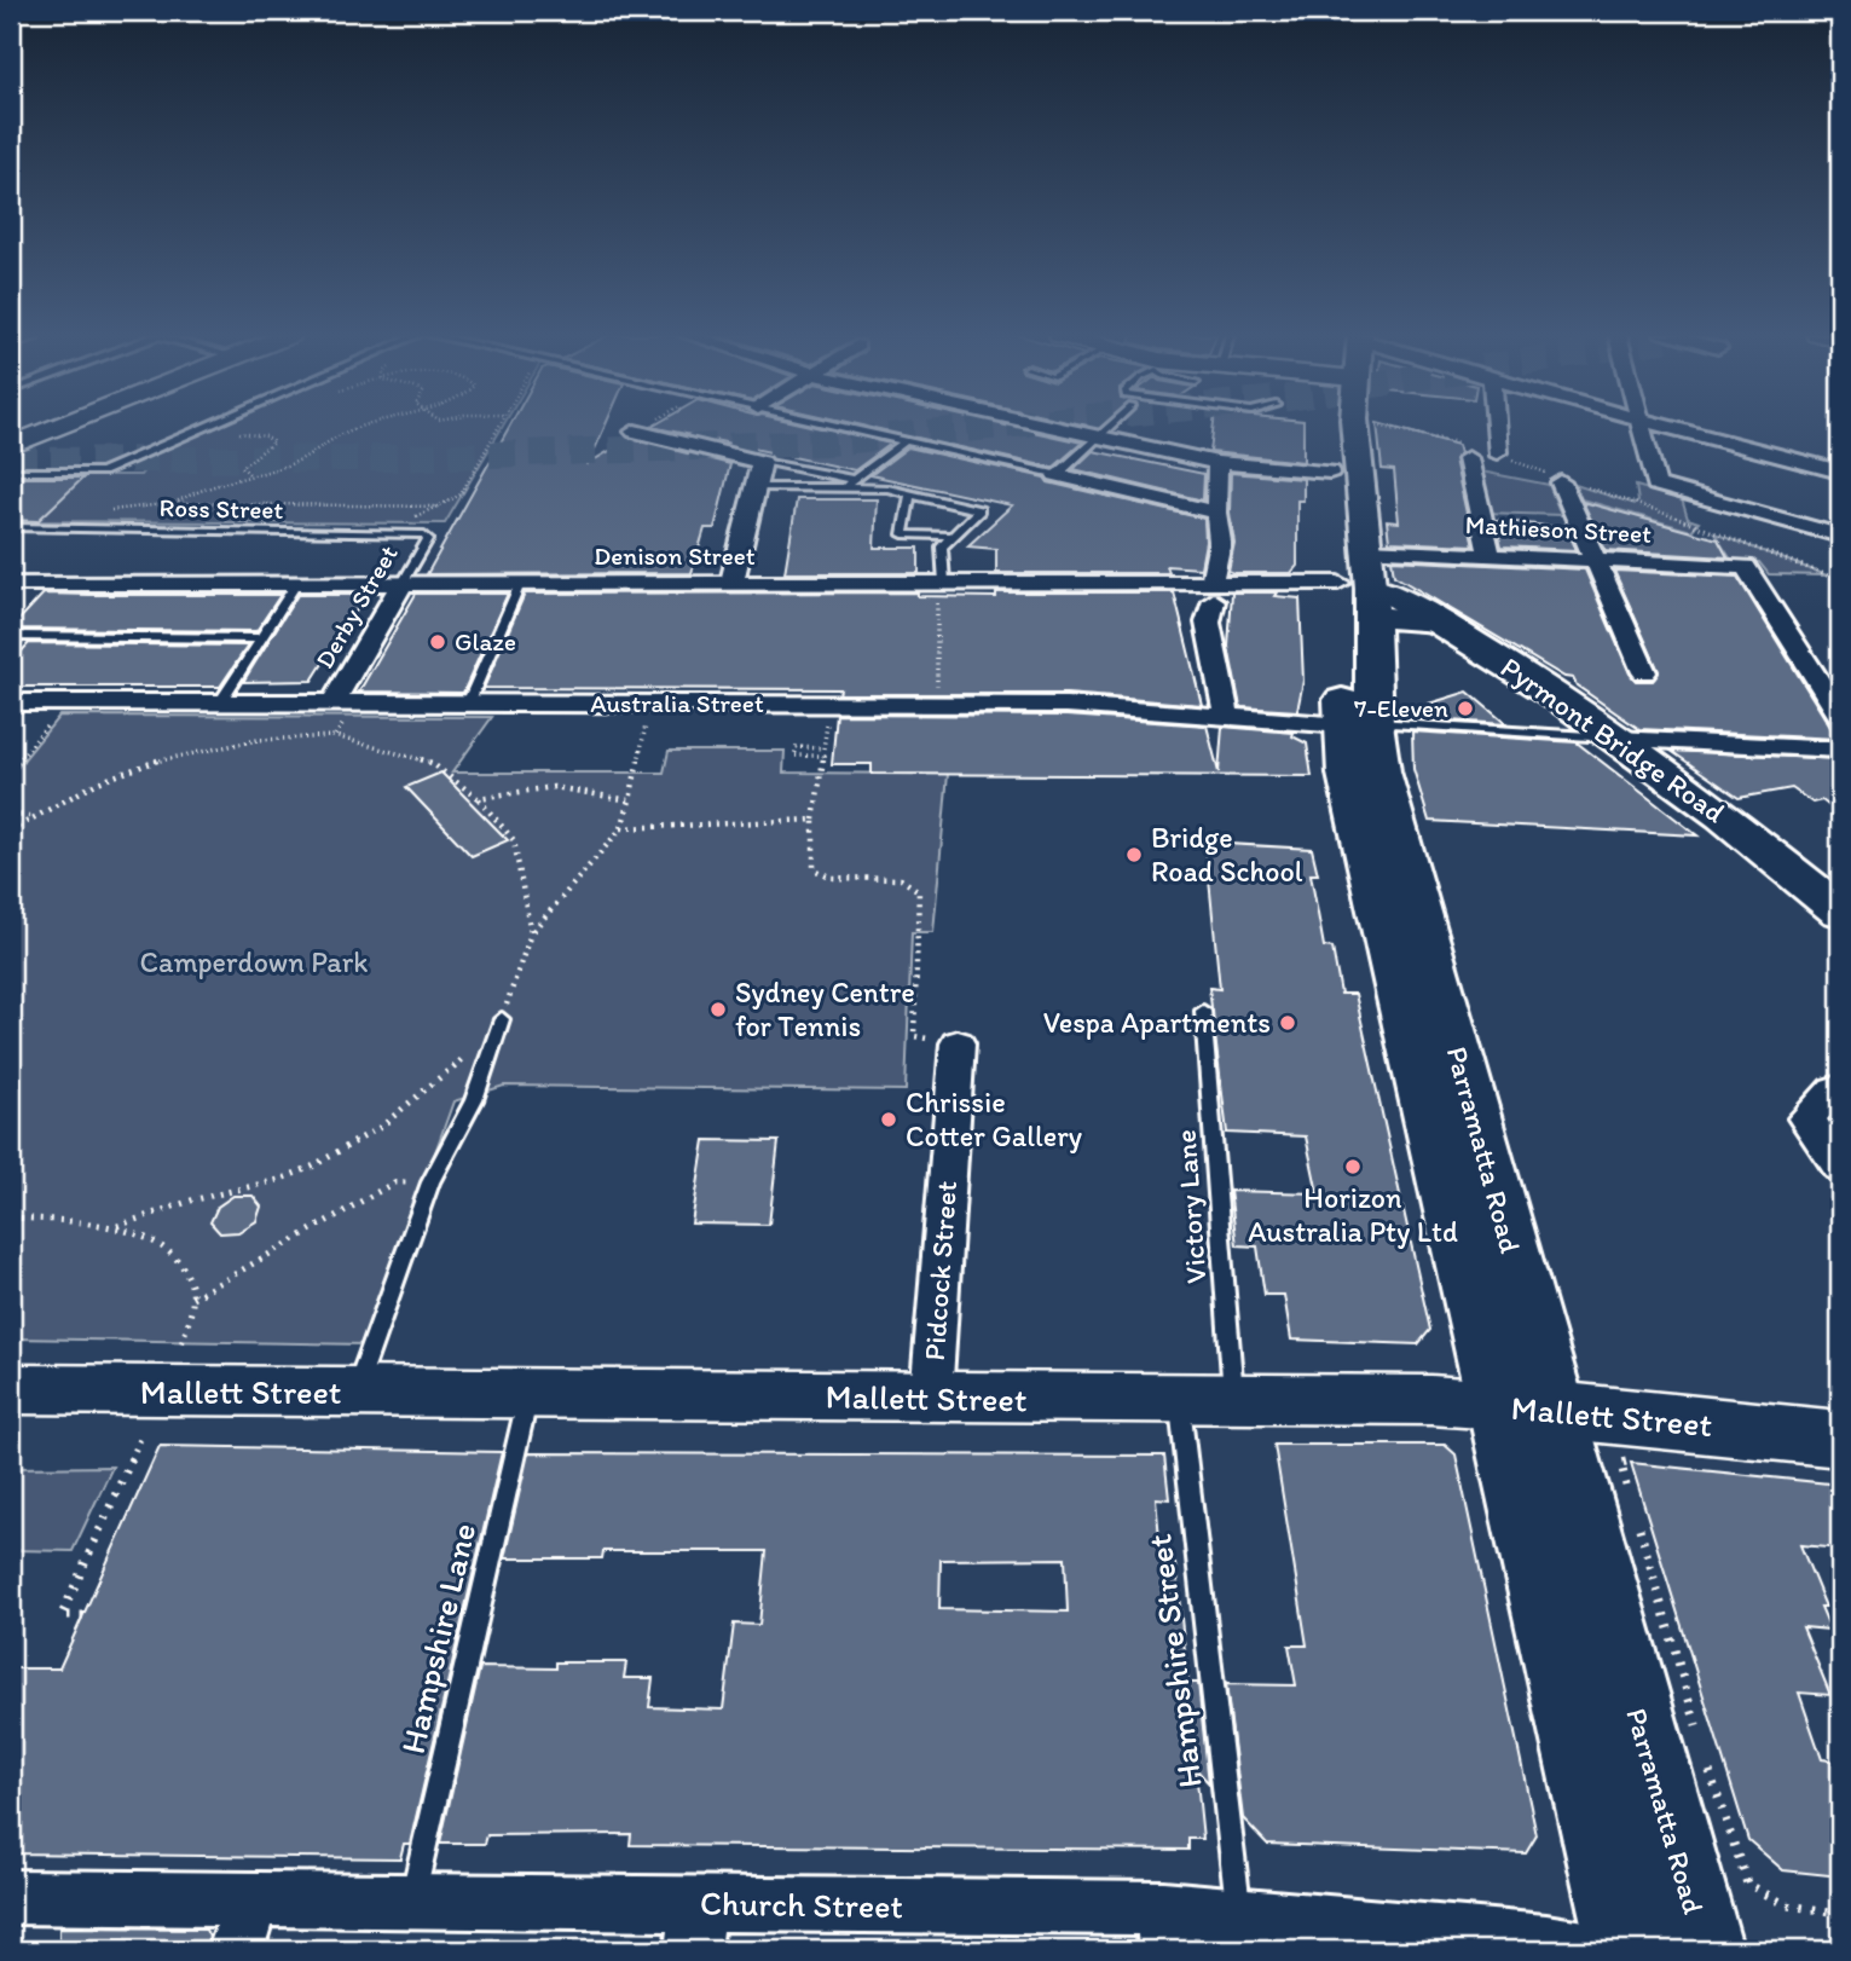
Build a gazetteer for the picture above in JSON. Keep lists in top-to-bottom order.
{
  "streets": {
    "main road": ["Pyrmont Bridge Road", "Parramatta Road", "Mallett Street"],
    "street": [
      "Mathieson Street",
      "Denison Street",
      "Derby Street",
      "Australia Street",
      "Pidcock Street",
      "Church Street"
    ],
    "lane": [
      "Ross Street",
      "Victory Lane",
      "Hampshire Lane",
      "Hampshire Street"
    ]
  },
  "crossings": [
    ["Ross Street", "Derby Street"],
    ["Mathieson Street", "Denison Street"],
    ["Mathieson Street", "Pyrmont Bridge Road"],
    ["Mathieson Street", "Parramatta Road"],
    ["Denison Street", "Derby Street"],
    ["Denison Street", "Pyrmont Bridge Road"],
    ["Denison Street", "Parramatta Road"],
    ["Derby Street", "Australia Street"],
    ["Australia Street", "Parramatta Road"],
    ["Pyrmont Bridge Road", "Parramatta Road"],
    ["Parramatta Road", "Mallett Street"],
    ["Victory Lane", "Mallett Street"],
    ["Pidcock Street", "Mallett Street"],
    ["Mallett Street", "Hampshire Lane"],
    ["Mallett Street", "Hampshire Street"],
    ["Hampshire Lane", "Church Street"],
    ["Hampshire Street", "Church Street"]
  ],
  "parks": ["Camperdown Park"],
  "places": [
    "Glaze",
    "7-Eleven",
    "Bridge Road School",
    "Sydney Centre for Tennis",
    "Vespa Apartments",
    "Chrissie Cotter Gallery",
    "Horizon Australia Pty Ltd"
  ]
}
